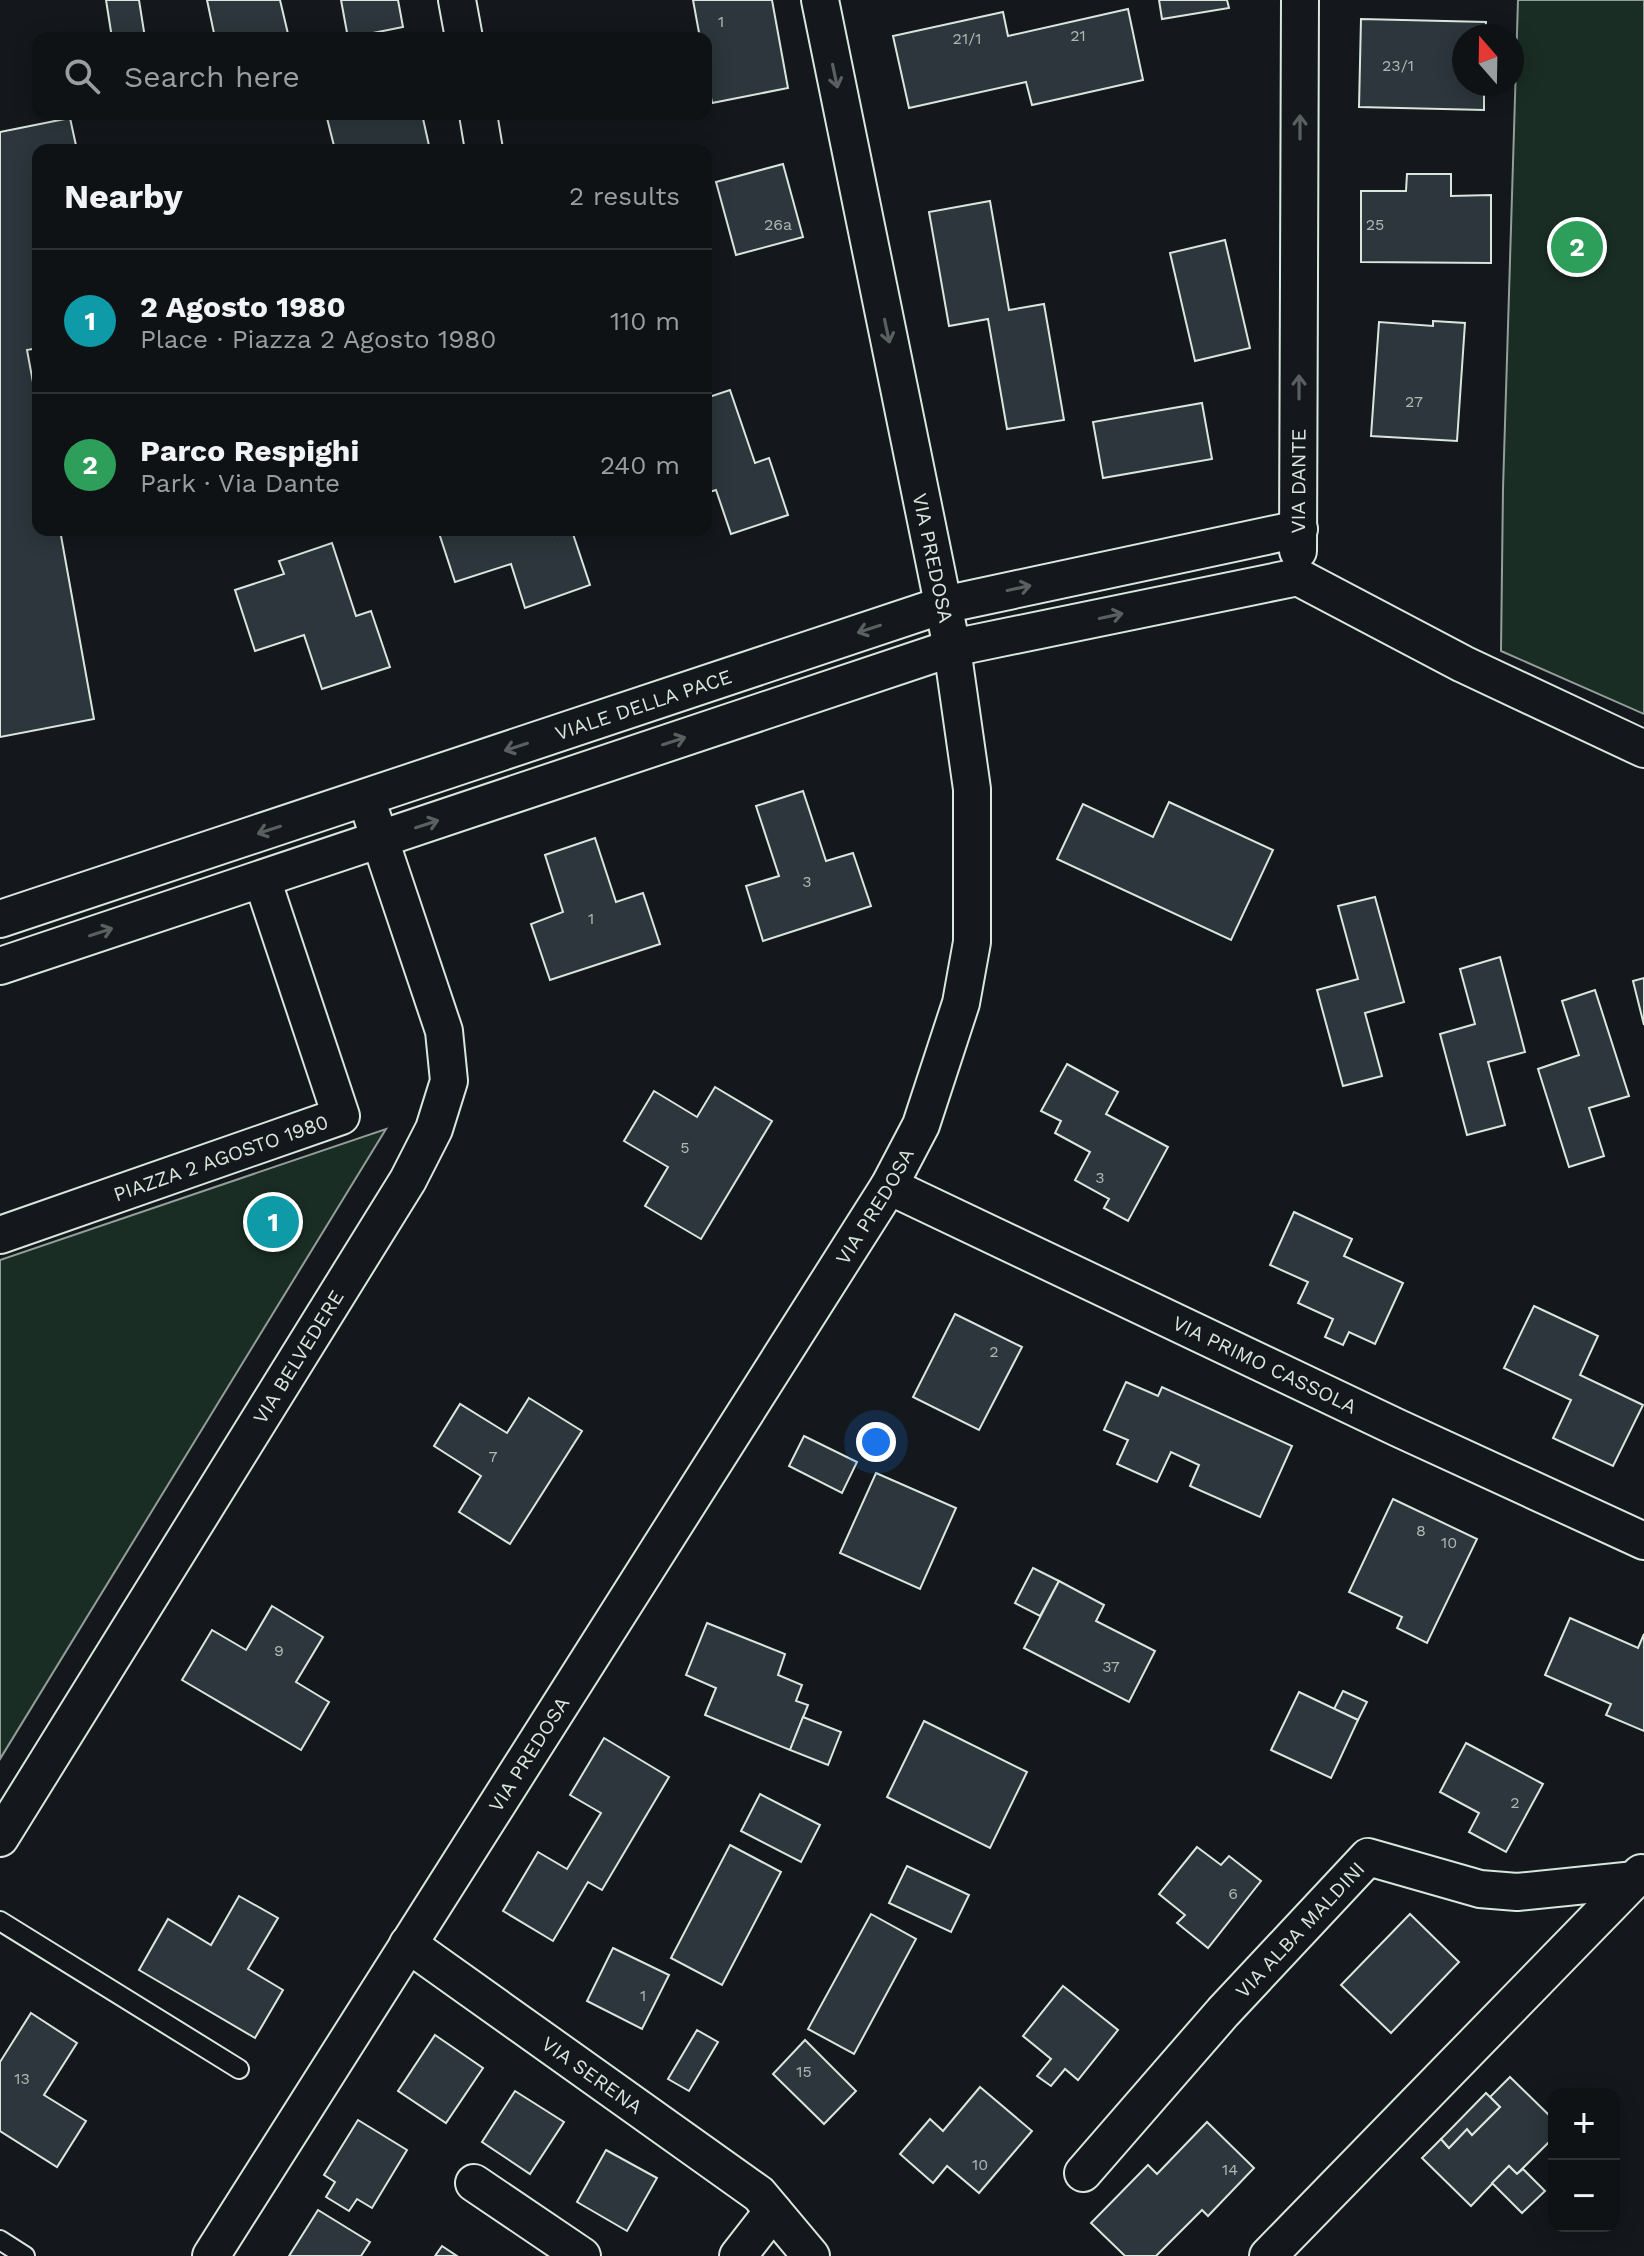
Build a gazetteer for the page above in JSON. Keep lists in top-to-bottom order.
{
  "streets": {
    "street": [
      "VIA DANTE",
      "VIA PREDOSA",
      "VIALE DELLA PACE",
      "PIAZZA 2 AGOSTO 1980",
      "VIA BELVEDERE",
      "VIA PRIMO CASSOLA",
      "VIA ALBA MALDINI",
      "VIA SERENA"
    ]
  },
  "crossings": [
    ["VIA DANTE", "VIALE DELLA PACE"],
    ["VIA PREDOSA", "VIALE DELLA PACE"],
    ["VIA PREDOSA", "VIA PRIMO CASSOLA"],
    ["VIA PREDOSA", "VIA SERENA"],
    ["VIALE DELLA PACE", "VIA BELVEDERE"]
  ],
  "one_way": ["VIA DANTE"],
  "house_numbers": [
    "1",
    "21",
    "21/1",
    "23/1",
    "26a",
    "25",
    "27",
    "3",
    "1",
    "5",
    "3",
    "2",
    "7",
    "8",
    "10",
    "9",
    "37",
    "2",
    "6",
    "1",
    "15",
    "13",
    "10",
    "14"
  ],
  "north": "top",
  "page": {
    "search": "Search here",
    "heading": ["Nearby", "2 results"],
    "pins": ["2", "1"],
    "list": [
      {
        "mark": "1",
        "name": "2 Agosto 1980",
        "note": "Place · Piazza 2 Agosto 1980",
        "value": "110 m"
      },
      {
        "mark": "2",
        "name": "Parco Respighi",
        "note": "Park · Via Dante",
        "value": "240 m"
      }
    ],
    "map_buttons": ["+", "−"]
  }
}
